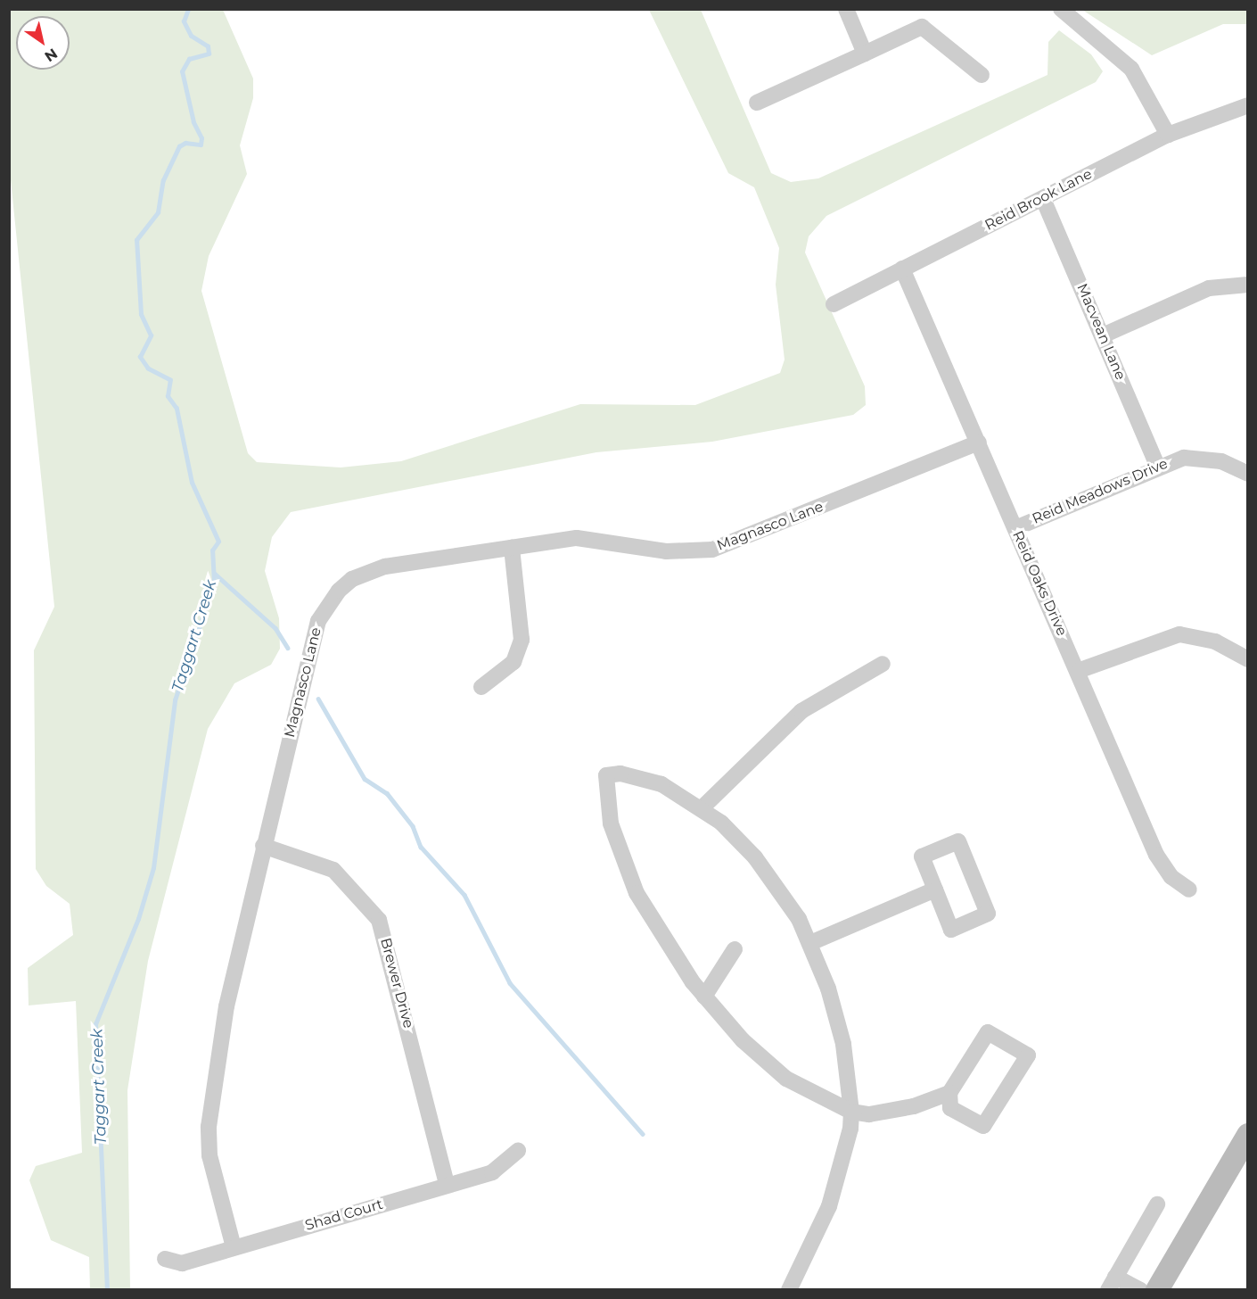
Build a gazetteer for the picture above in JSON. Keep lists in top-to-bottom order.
{
  "streets": {
    "street": [
      "Reid Brook Lane",
      "Macvean Lane",
      "Reid Meadows Drive",
      "Magnasco Lane",
      "Reid Oaks Drive",
      "Brewer Drive",
      "Shad Court"
    ]
  },
  "crossings": [
    ["Reid Brook Lane", "Macvean Lane"],
    ["Reid Brook Lane", "Reid Oaks Drive"],
    ["Macvean Lane", "Reid Meadows Drive"],
    ["Reid Meadows Drive", "Reid Oaks Drive"],
    ["Magnasco Lane", "Reid Oaks Drive"],
    ["Magnasco Lane", "Brewer Drive"],
    ["Magnasco Lane", "Shad Court"],
    ["Brewer Drive", "Shad Court"]
  ],
  "water": ["Taggart Creek"],
  "north": "bottom right"
}
